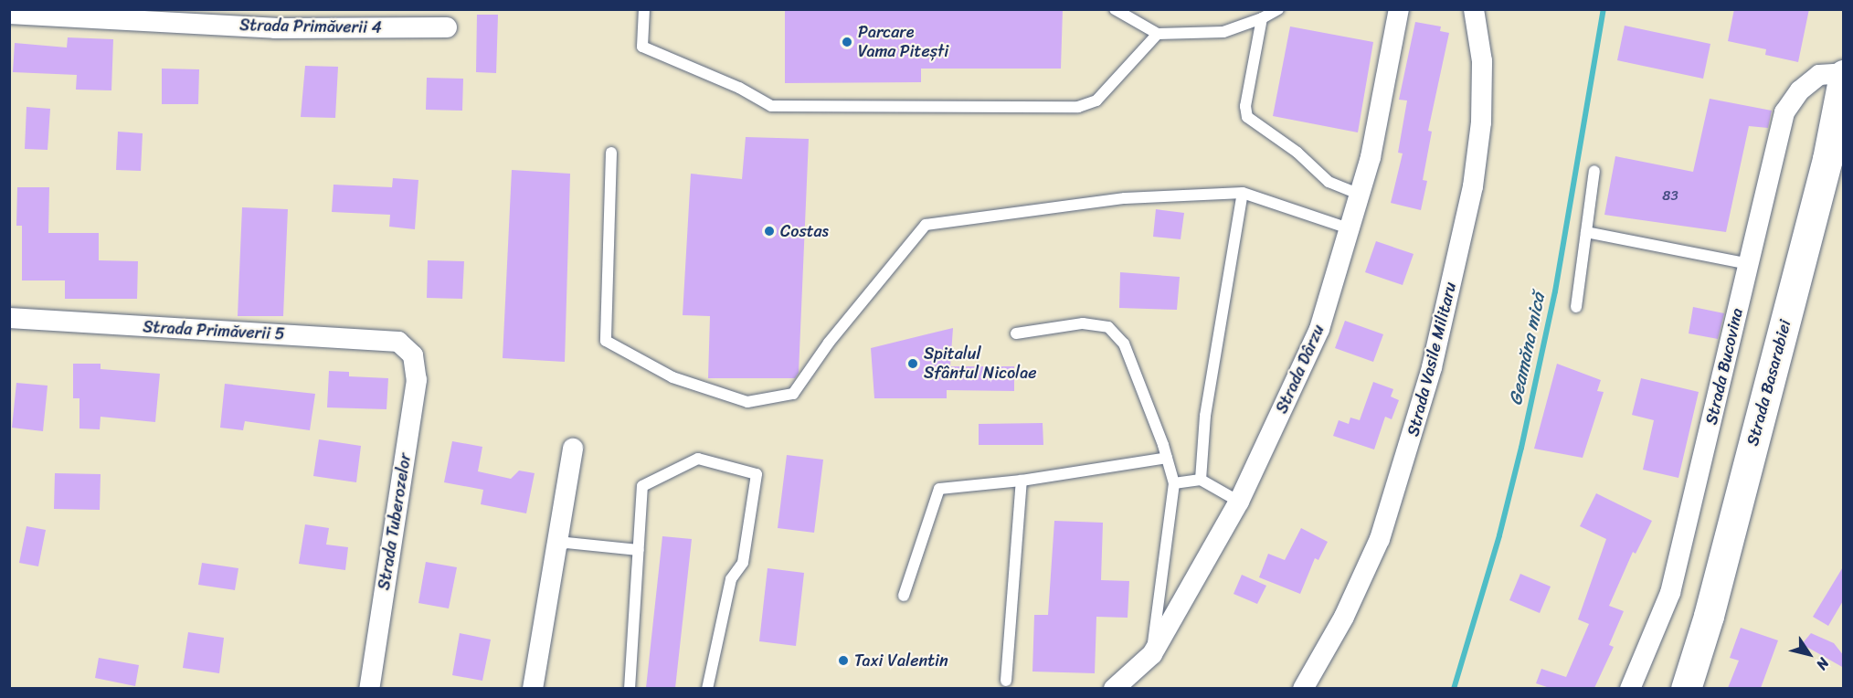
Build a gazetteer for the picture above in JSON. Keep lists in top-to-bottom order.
{
  "streets": {
    "main road": ["Strada Basarabiei"],
    "street": [
      "Strada Primăverii 4",
      "Strada Primăverii 5",
      "Strada Vasile Militaru",
      "Strada Bucovina",
      "Strada Dârzu",
      "Strada Tuberozelor"
    ]
  },
  "crossings": [
    ["Strada Primăverii 5", "Strada Tuberozelor"],
    ["Strada Bucovina", "Strada Basarabiei"]
  ],
  "water": ["Geamăna mică"],
  "places": [
    "Parcare Vama Pitești",
    "Costas",
    "Spitalul Sfântul Nicolae",
    "Taxi Valentin"
  ],
  "house_numbers": ["83"],
  "north": "bottom right"
}
